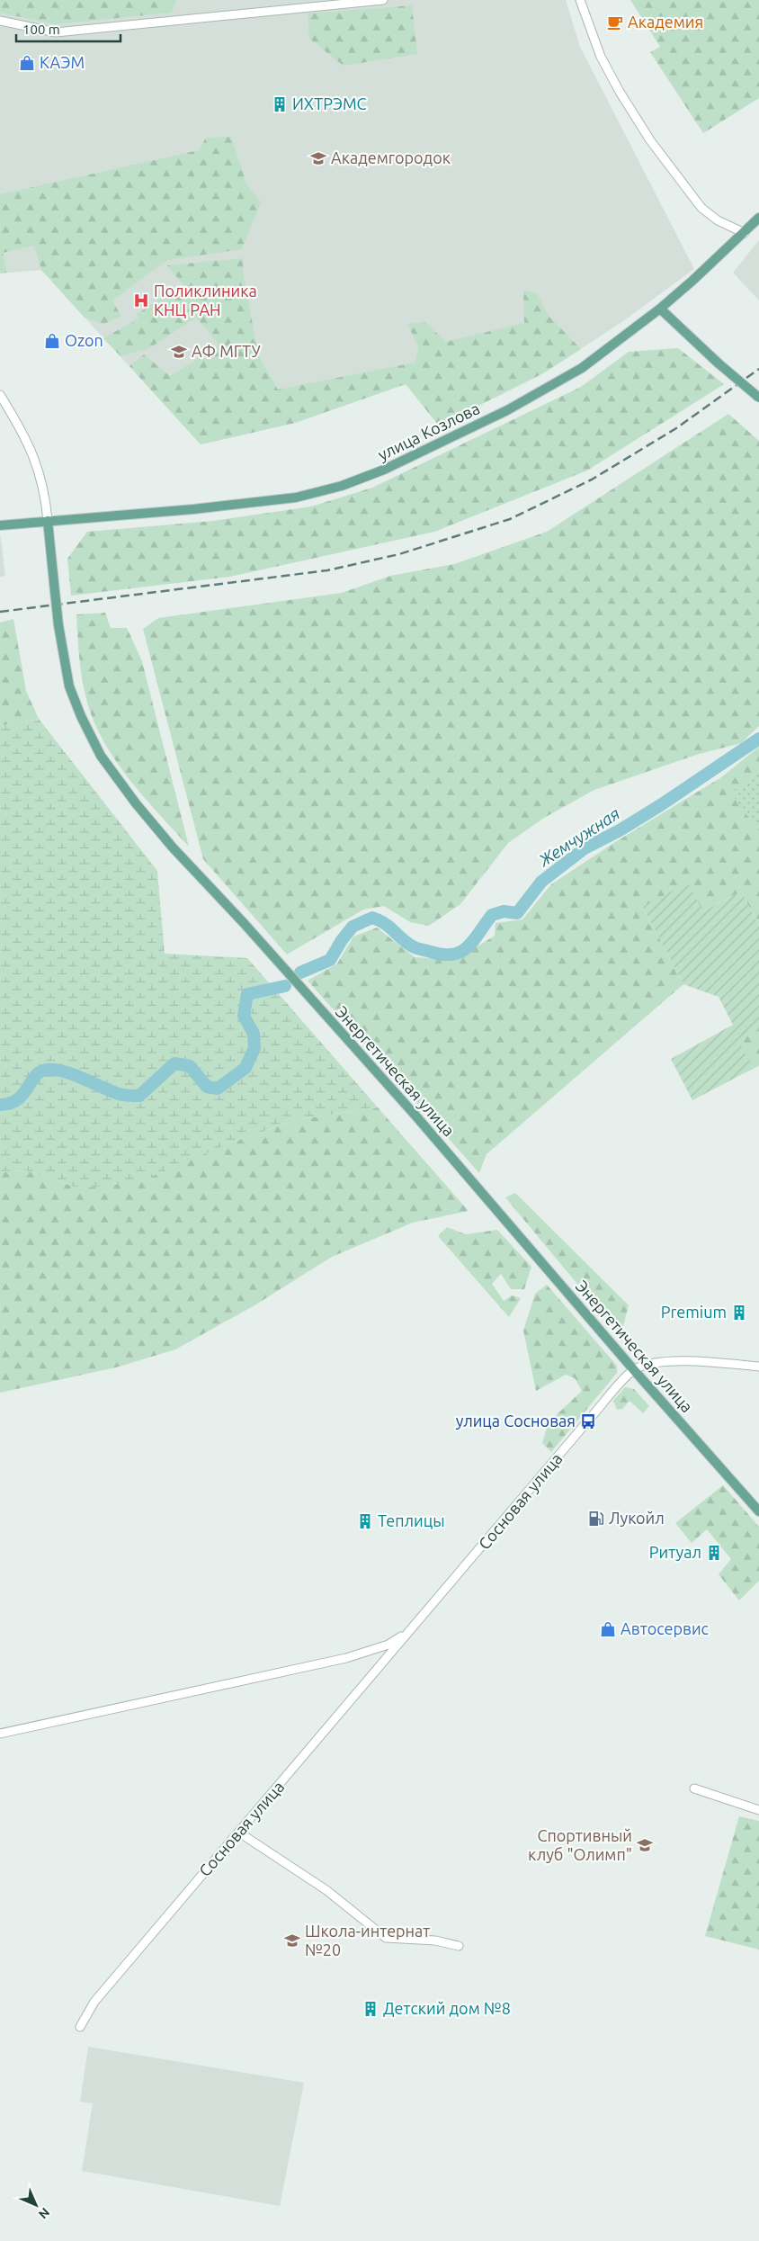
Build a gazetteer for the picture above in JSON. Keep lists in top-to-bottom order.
{
  "streets": {
    "main road": ["улица Козлова", "Энергетическая улица"],
    "street": ["Сосновая улица"]
  },
  "crossings": [
    ["улица Козлова", "Энергетическая улица"],
    ["Энергетическая улица", "Сосновая улица"]
  ],
  "water": ["Жемчужная"],
  "places": {
    "cafe": ["Академия"],
    "shop": ["КАЭМ", "Ozon", "Автосервис"],
    "building": [
      "ИХТРЭМС",
      "Premium",
      "Теплицы",
      "Ритуал",
      "Детский дом №8"
    ],
    "school or university": [
      "Академгородок",
      "АФ МГТУ",
      "Спортивный клуб \"Олимп\"",
      "Школа-интернат №20"
    ],
    "hospital": ["Поликлиника КНЦ РАН"],
    "bus stop": ["улица Сосновая"],
    "fuel station": ["Лукойл"]
  },
  "scale_bar": "100 m",
  "north": "bottom right"
}
